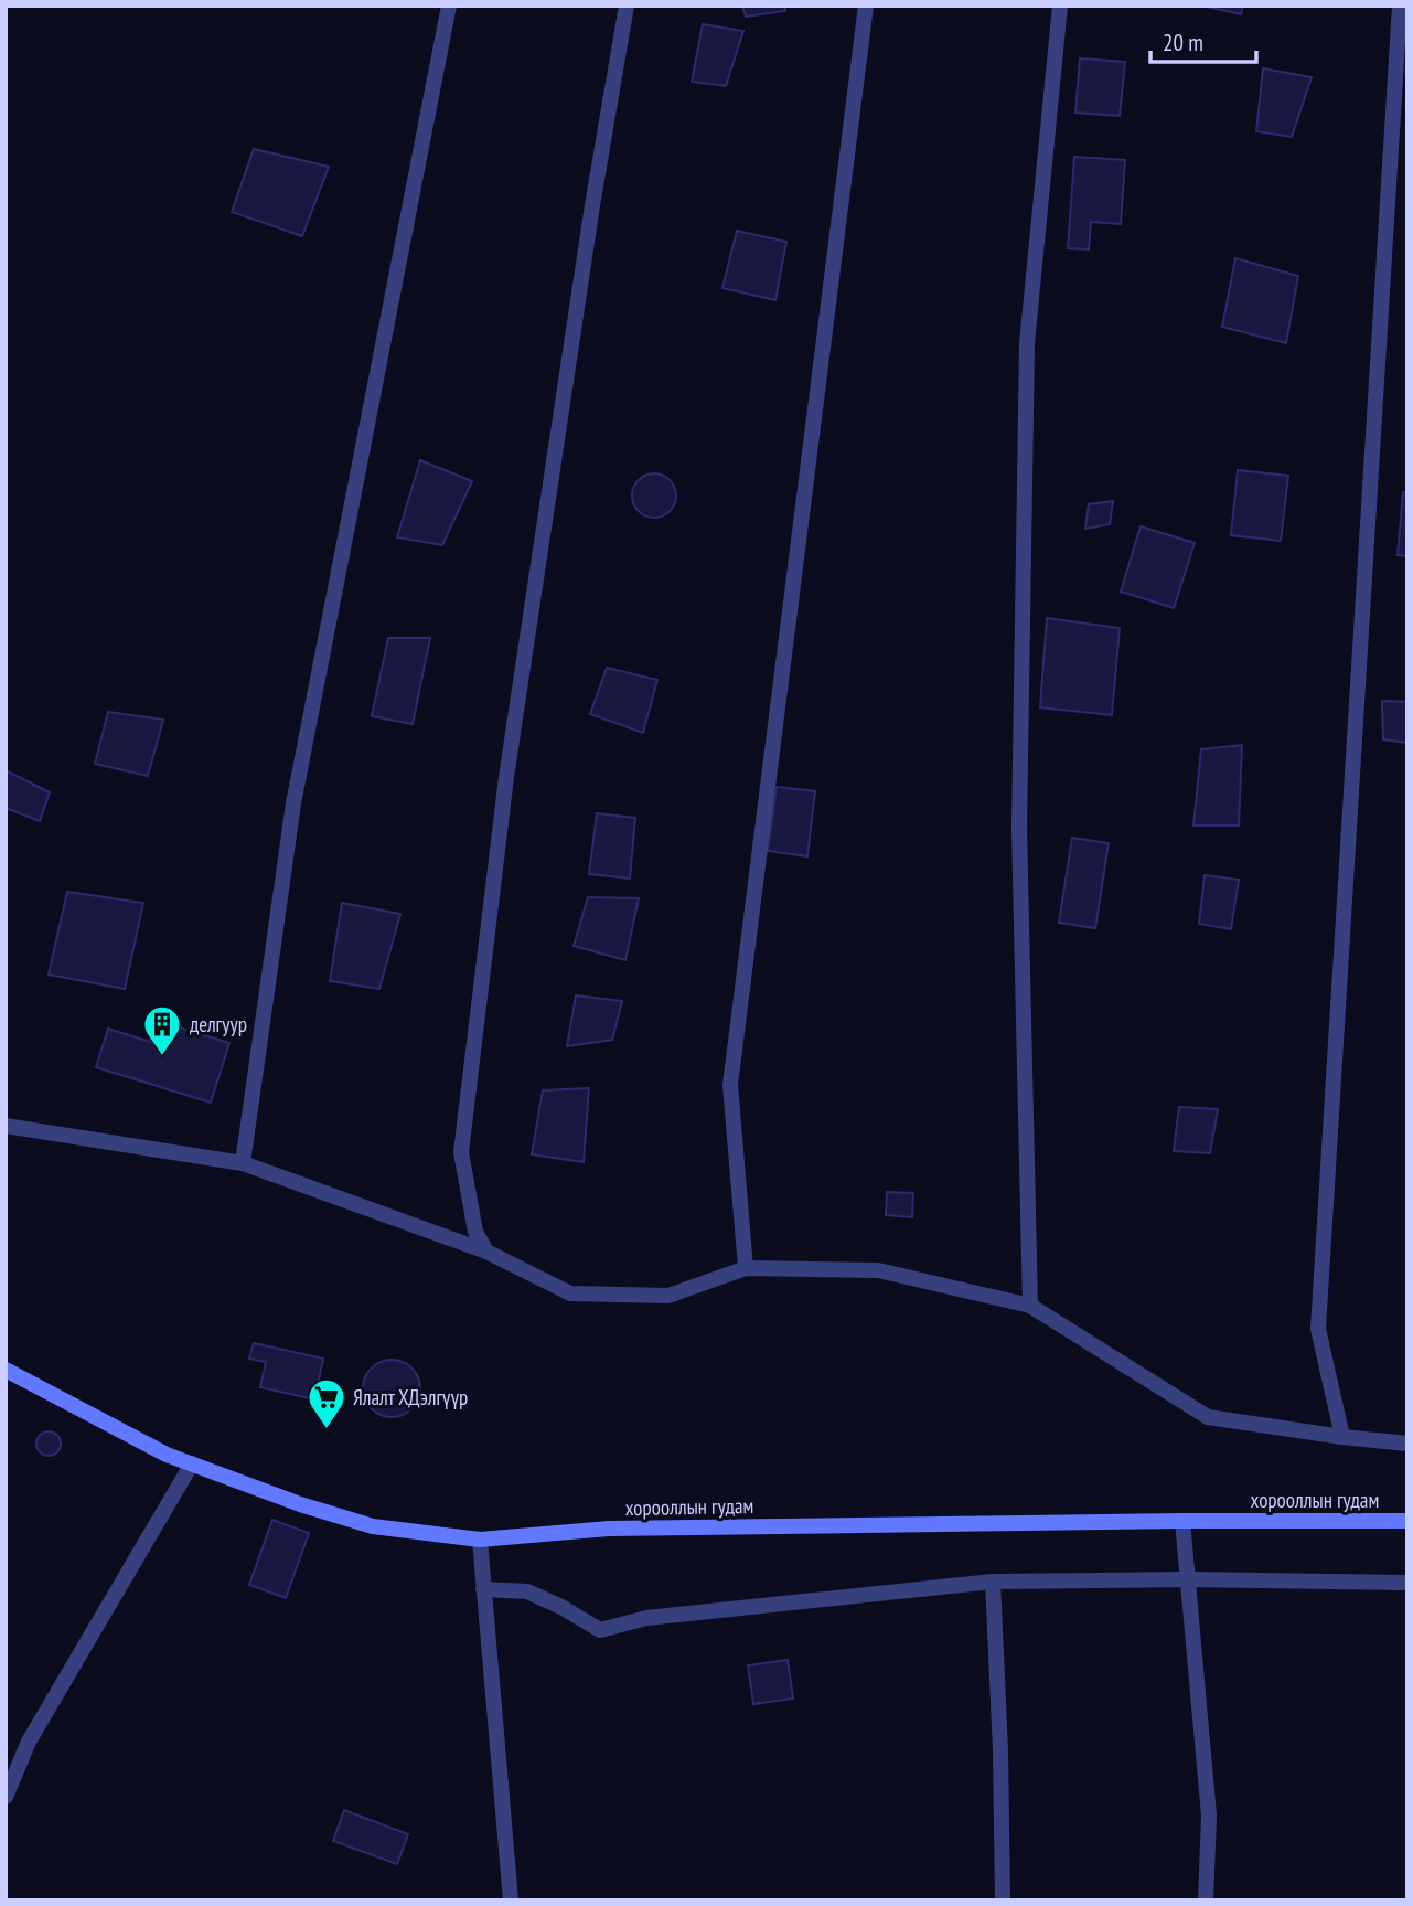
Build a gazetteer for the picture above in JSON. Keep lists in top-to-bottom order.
{
  "streets": {
    "main road": ["хорооллын гудам"]
  },
  "places": {
    "building": ["делгуур"],
    "supermarket": ["Ялалт ХДэлгүүр"]
  },
  "scale_bar": "20 m"
}
